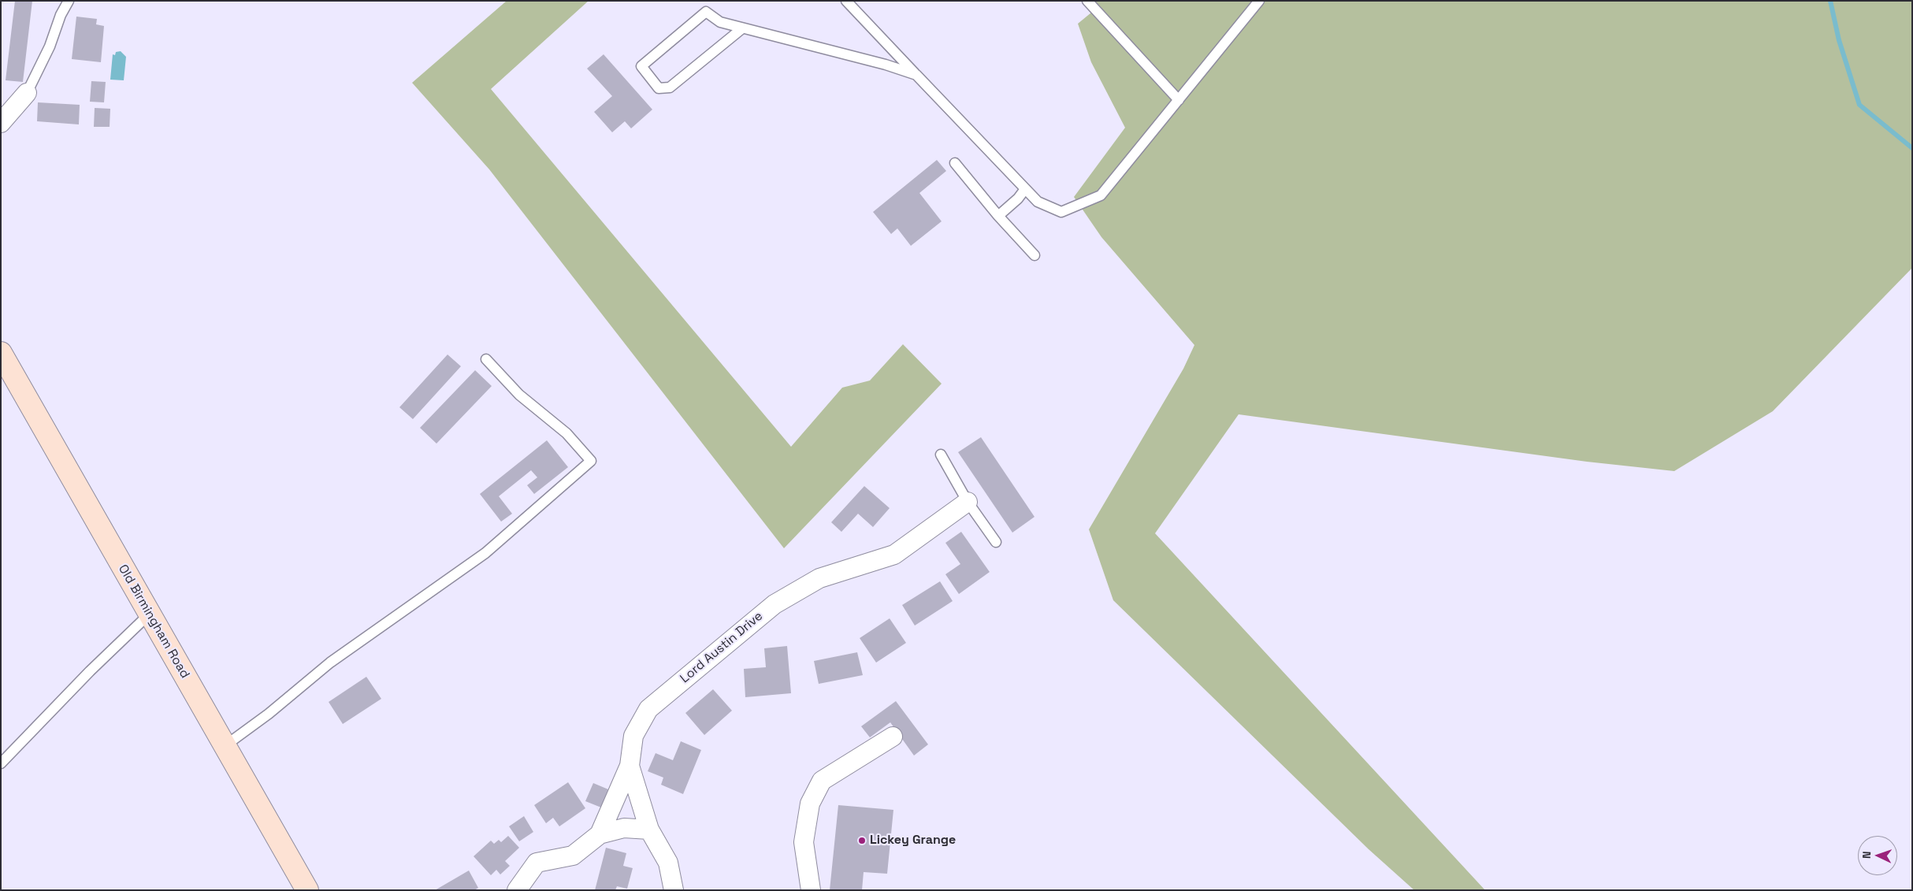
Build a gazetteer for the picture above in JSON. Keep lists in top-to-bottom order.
{
  "streets": {
    "main road": ["Old Birmingham Road"],
    "street": ["Lord Austin Drive"]
  },
  "places": ["Lickey Grange"],
  "north": "left"
}
